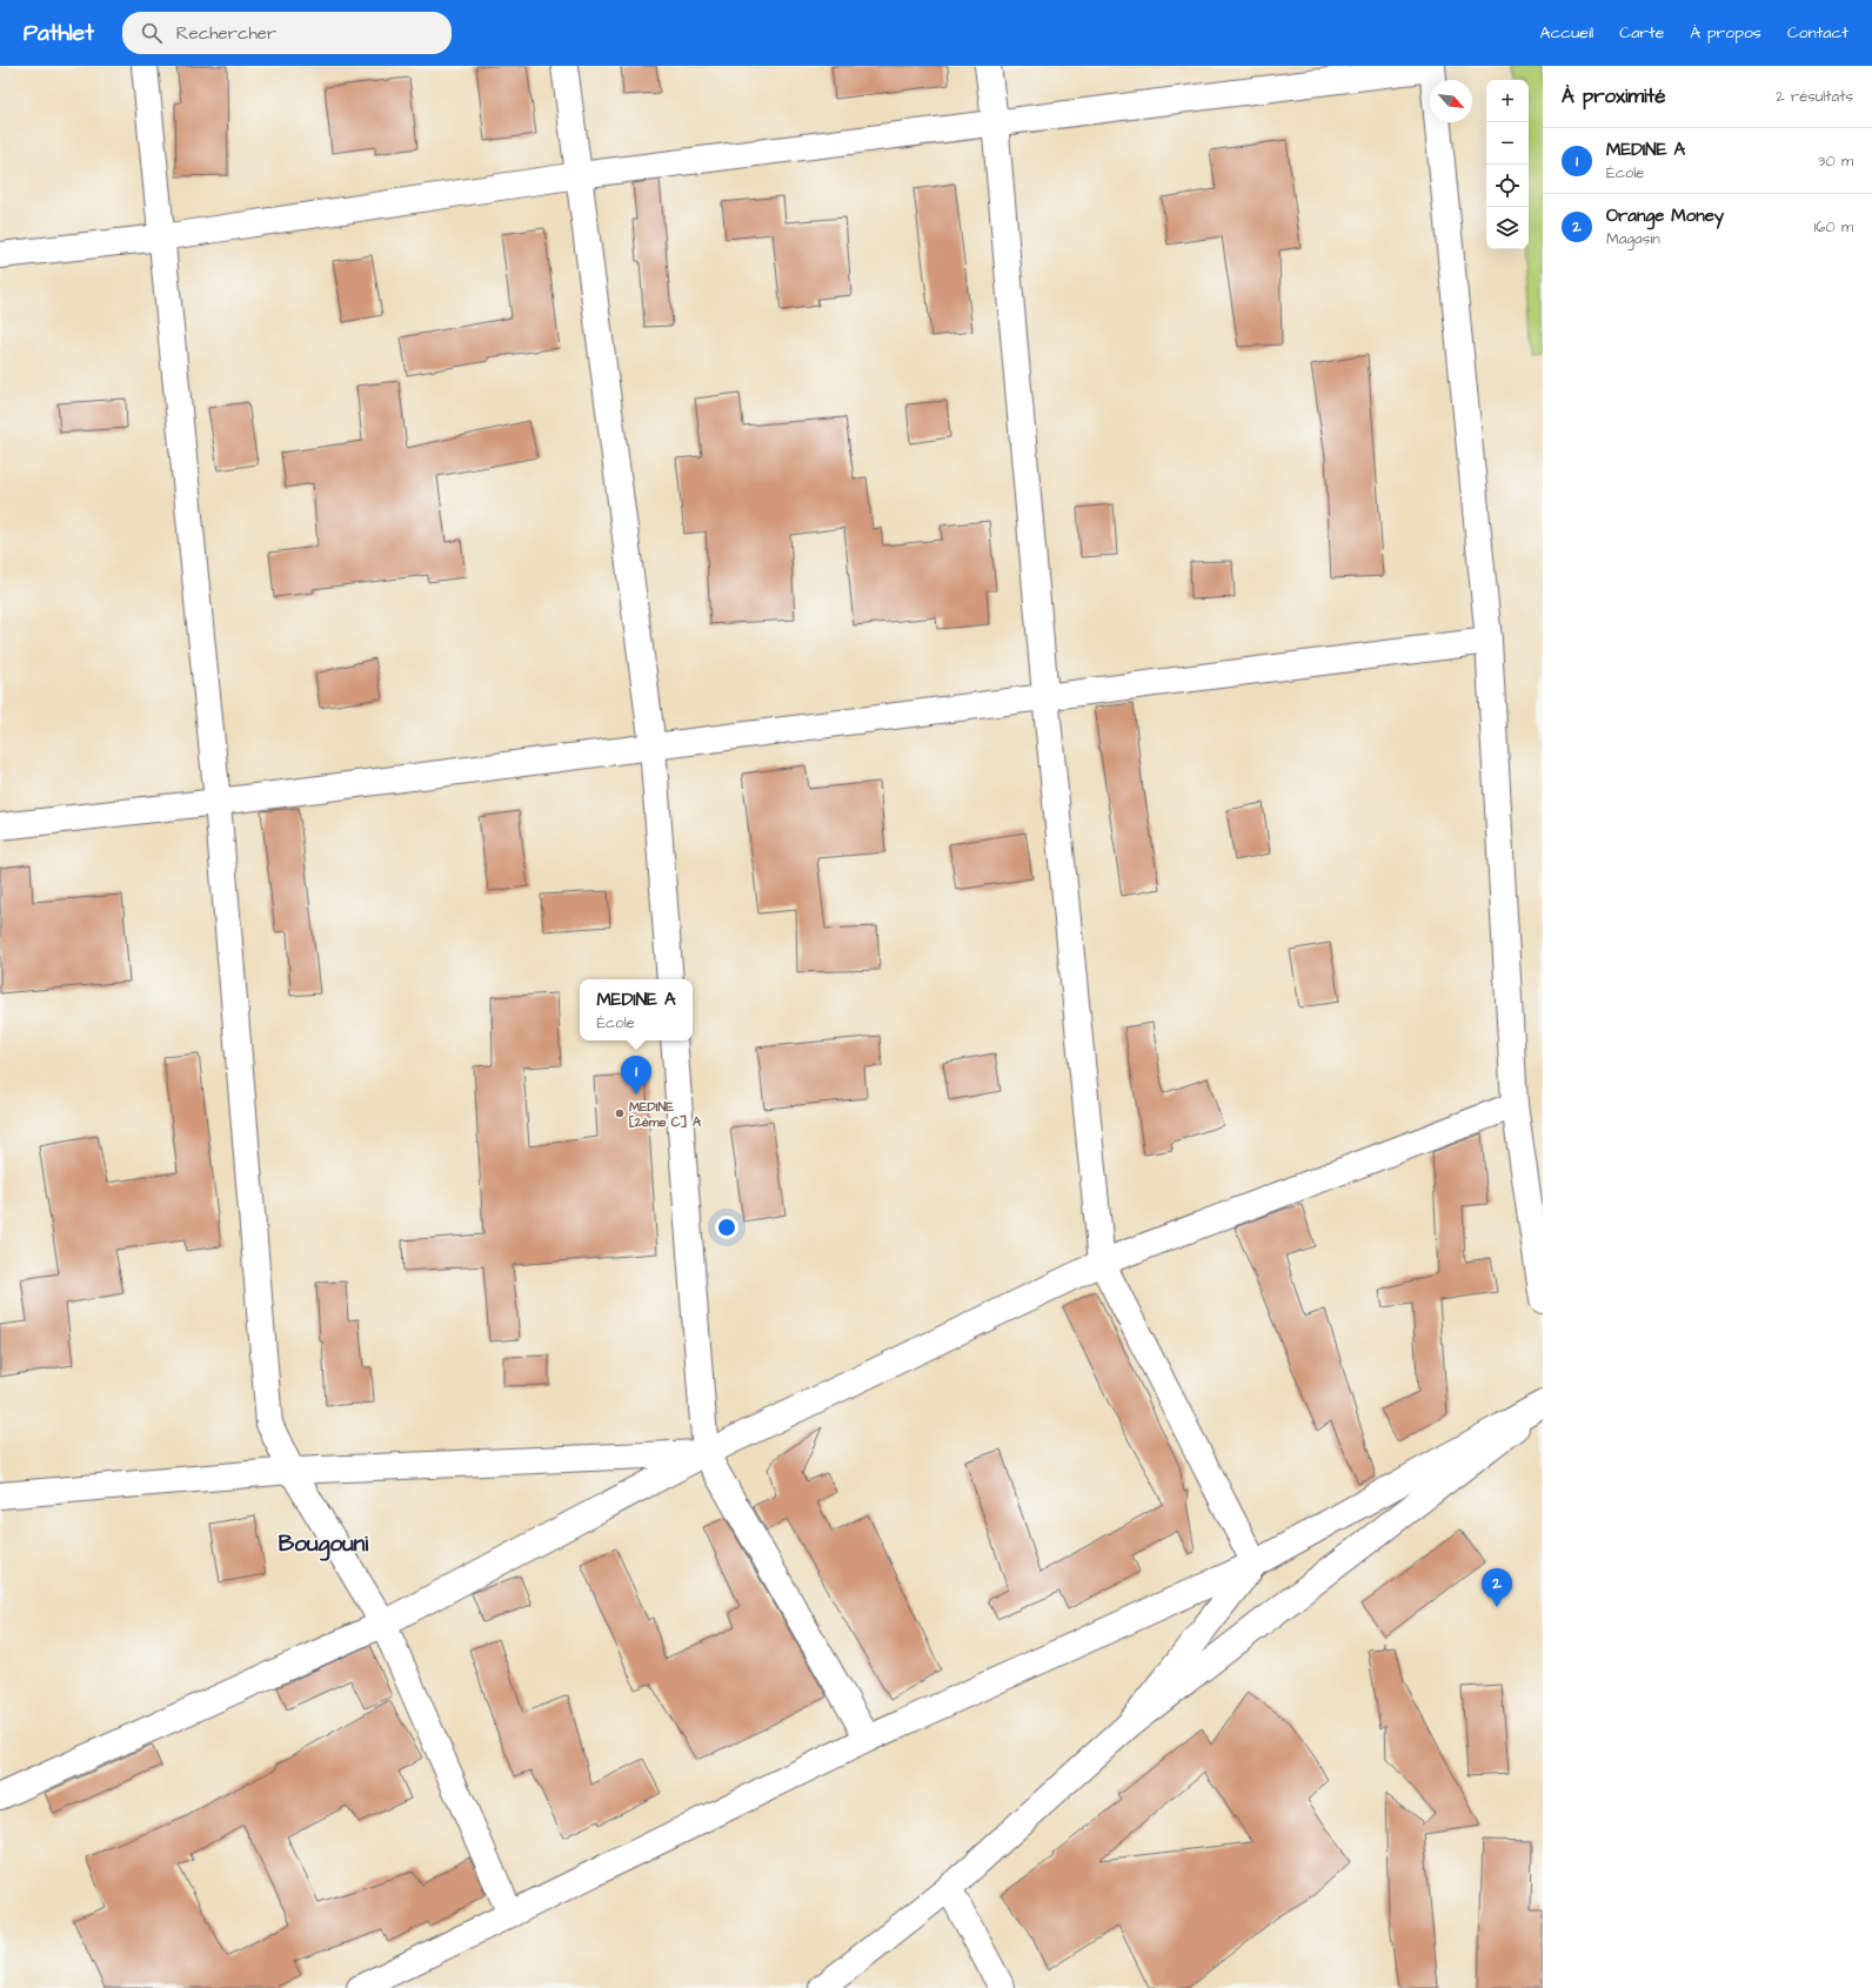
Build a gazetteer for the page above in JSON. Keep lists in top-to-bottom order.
{
  "districts": ["Bougouni"],
  "places": ["MEDINE [2ème C] A"],
  "north": "bottom right",
  "page": {
    "header": "Pathlet",
    "search": "Rechercher",
    "nav": [
      "Accueil",
      "Carte",
      "À propos",
      "Contact"
    ],
    "heading": ["À proximité", "2 résultats"],
    "map_buttons": ["+", "−"],
    "list": [
      {
        "mark": "1",
        "name": "MEDINE A",
        "note": "École",
        "value": "30 m"
      },
      {
        "mark": "2",
        "name": "Orange Money",
        "note": "Magasin",
        "value": "160 m"
      }
    ],
    "popup": ["MEDINE A", "École"],
    "pins": ["1", "2"]
  }
}
